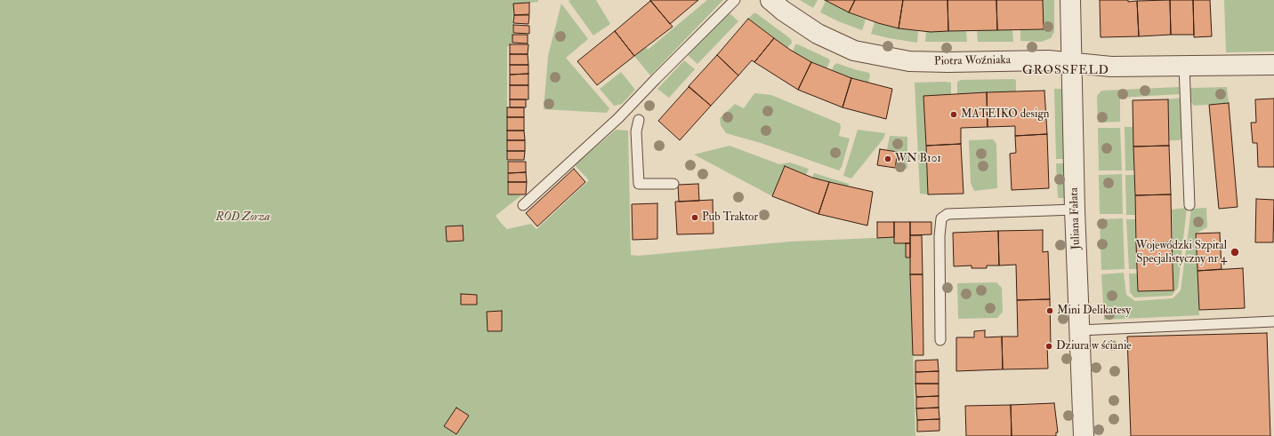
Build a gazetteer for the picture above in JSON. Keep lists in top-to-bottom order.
{
  "streets": {
    "street": ["Piotra Woźniaka", "Juliana Fałata"]
  },
  "crossings": [
    ["Piotra Woźniaka", "Juliana Fałata"]
  ],
  "districts": ["GROSSFELD"],
  "parks": ["ROD Zorza"],
  "places": [
    "MATEIKO design",
    "WN B101",
    "Pub Traktor",
    "Wojewódzki Szpital Specjalistyczny nr 4",
    "Mini Delikatesy",
    "Dziura w ścianie"
  ]
}
